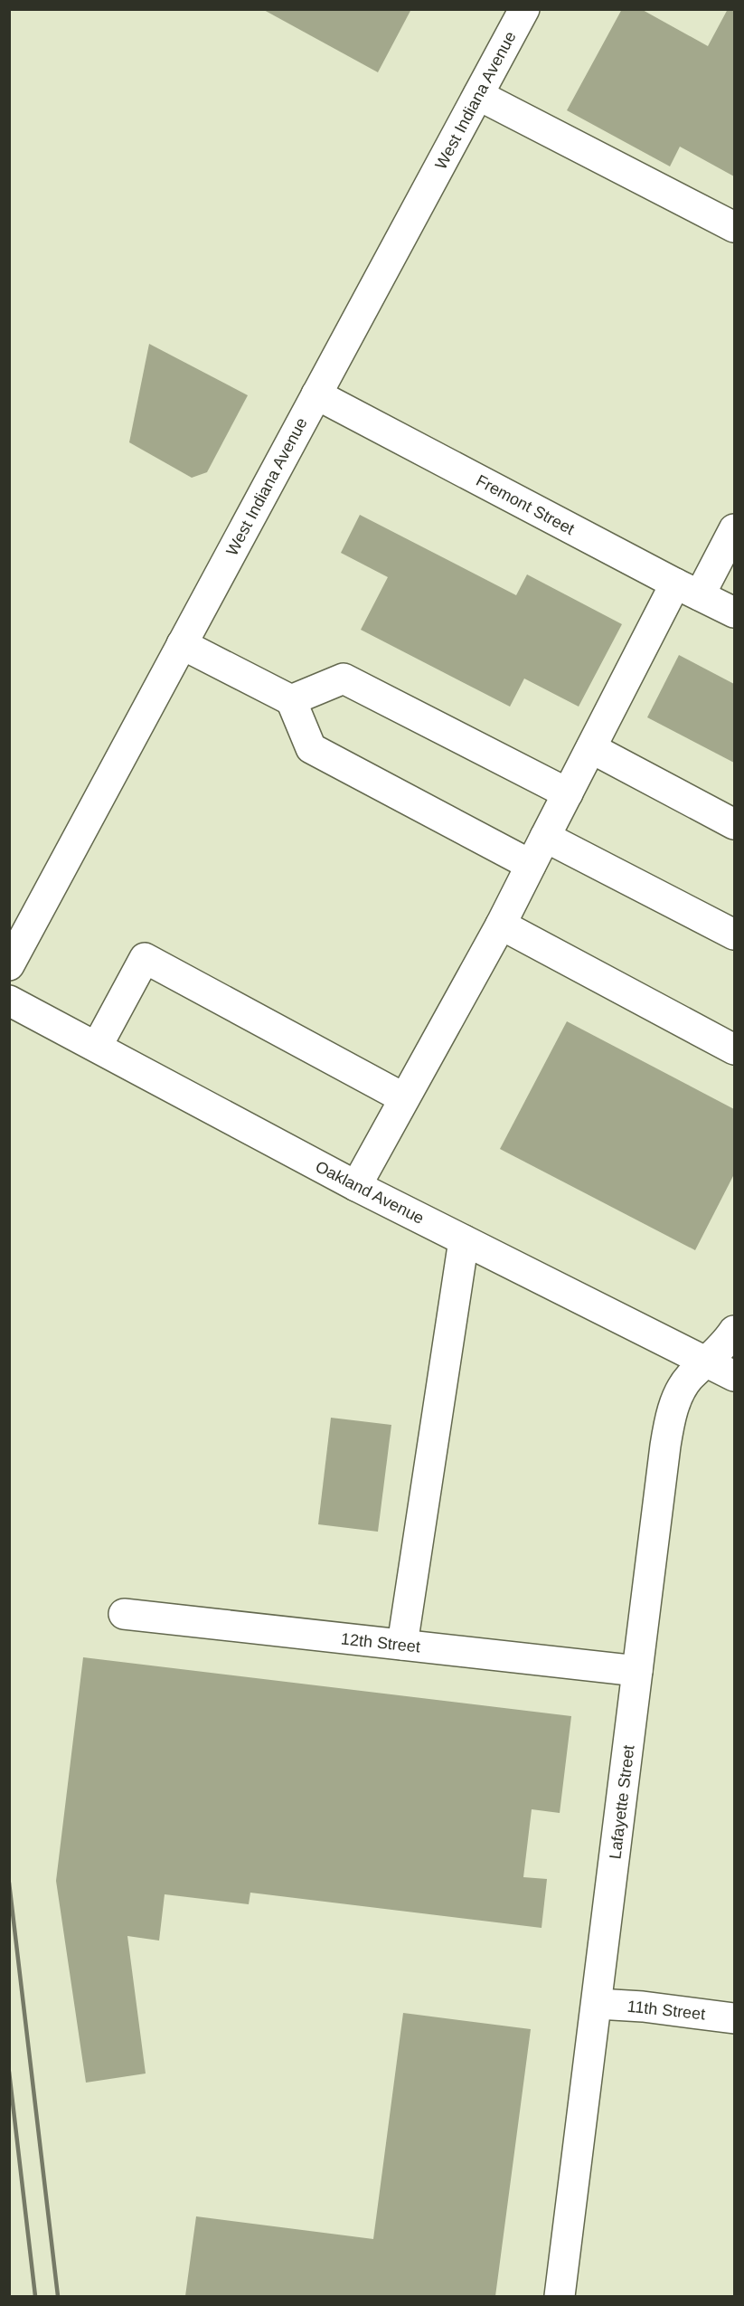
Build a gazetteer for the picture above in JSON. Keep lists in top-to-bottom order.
{
  "streets": {
    "street": [
      "West Indiana Avenue",
      "Fremont Street",
      "Oakland Avenue",
      "12th Street",
      "Lafayette Street",
      "11th Street"
    ]
  },
  "crossings": [
    ["West Indiana Avenue", "Fremont Street"],
    ["Oakland Avenue", "Lafayette Street"],
    ["12th Street", "Lafayette Street"],
    ["Lafayette Street", "11th Street"]
  ]
}
